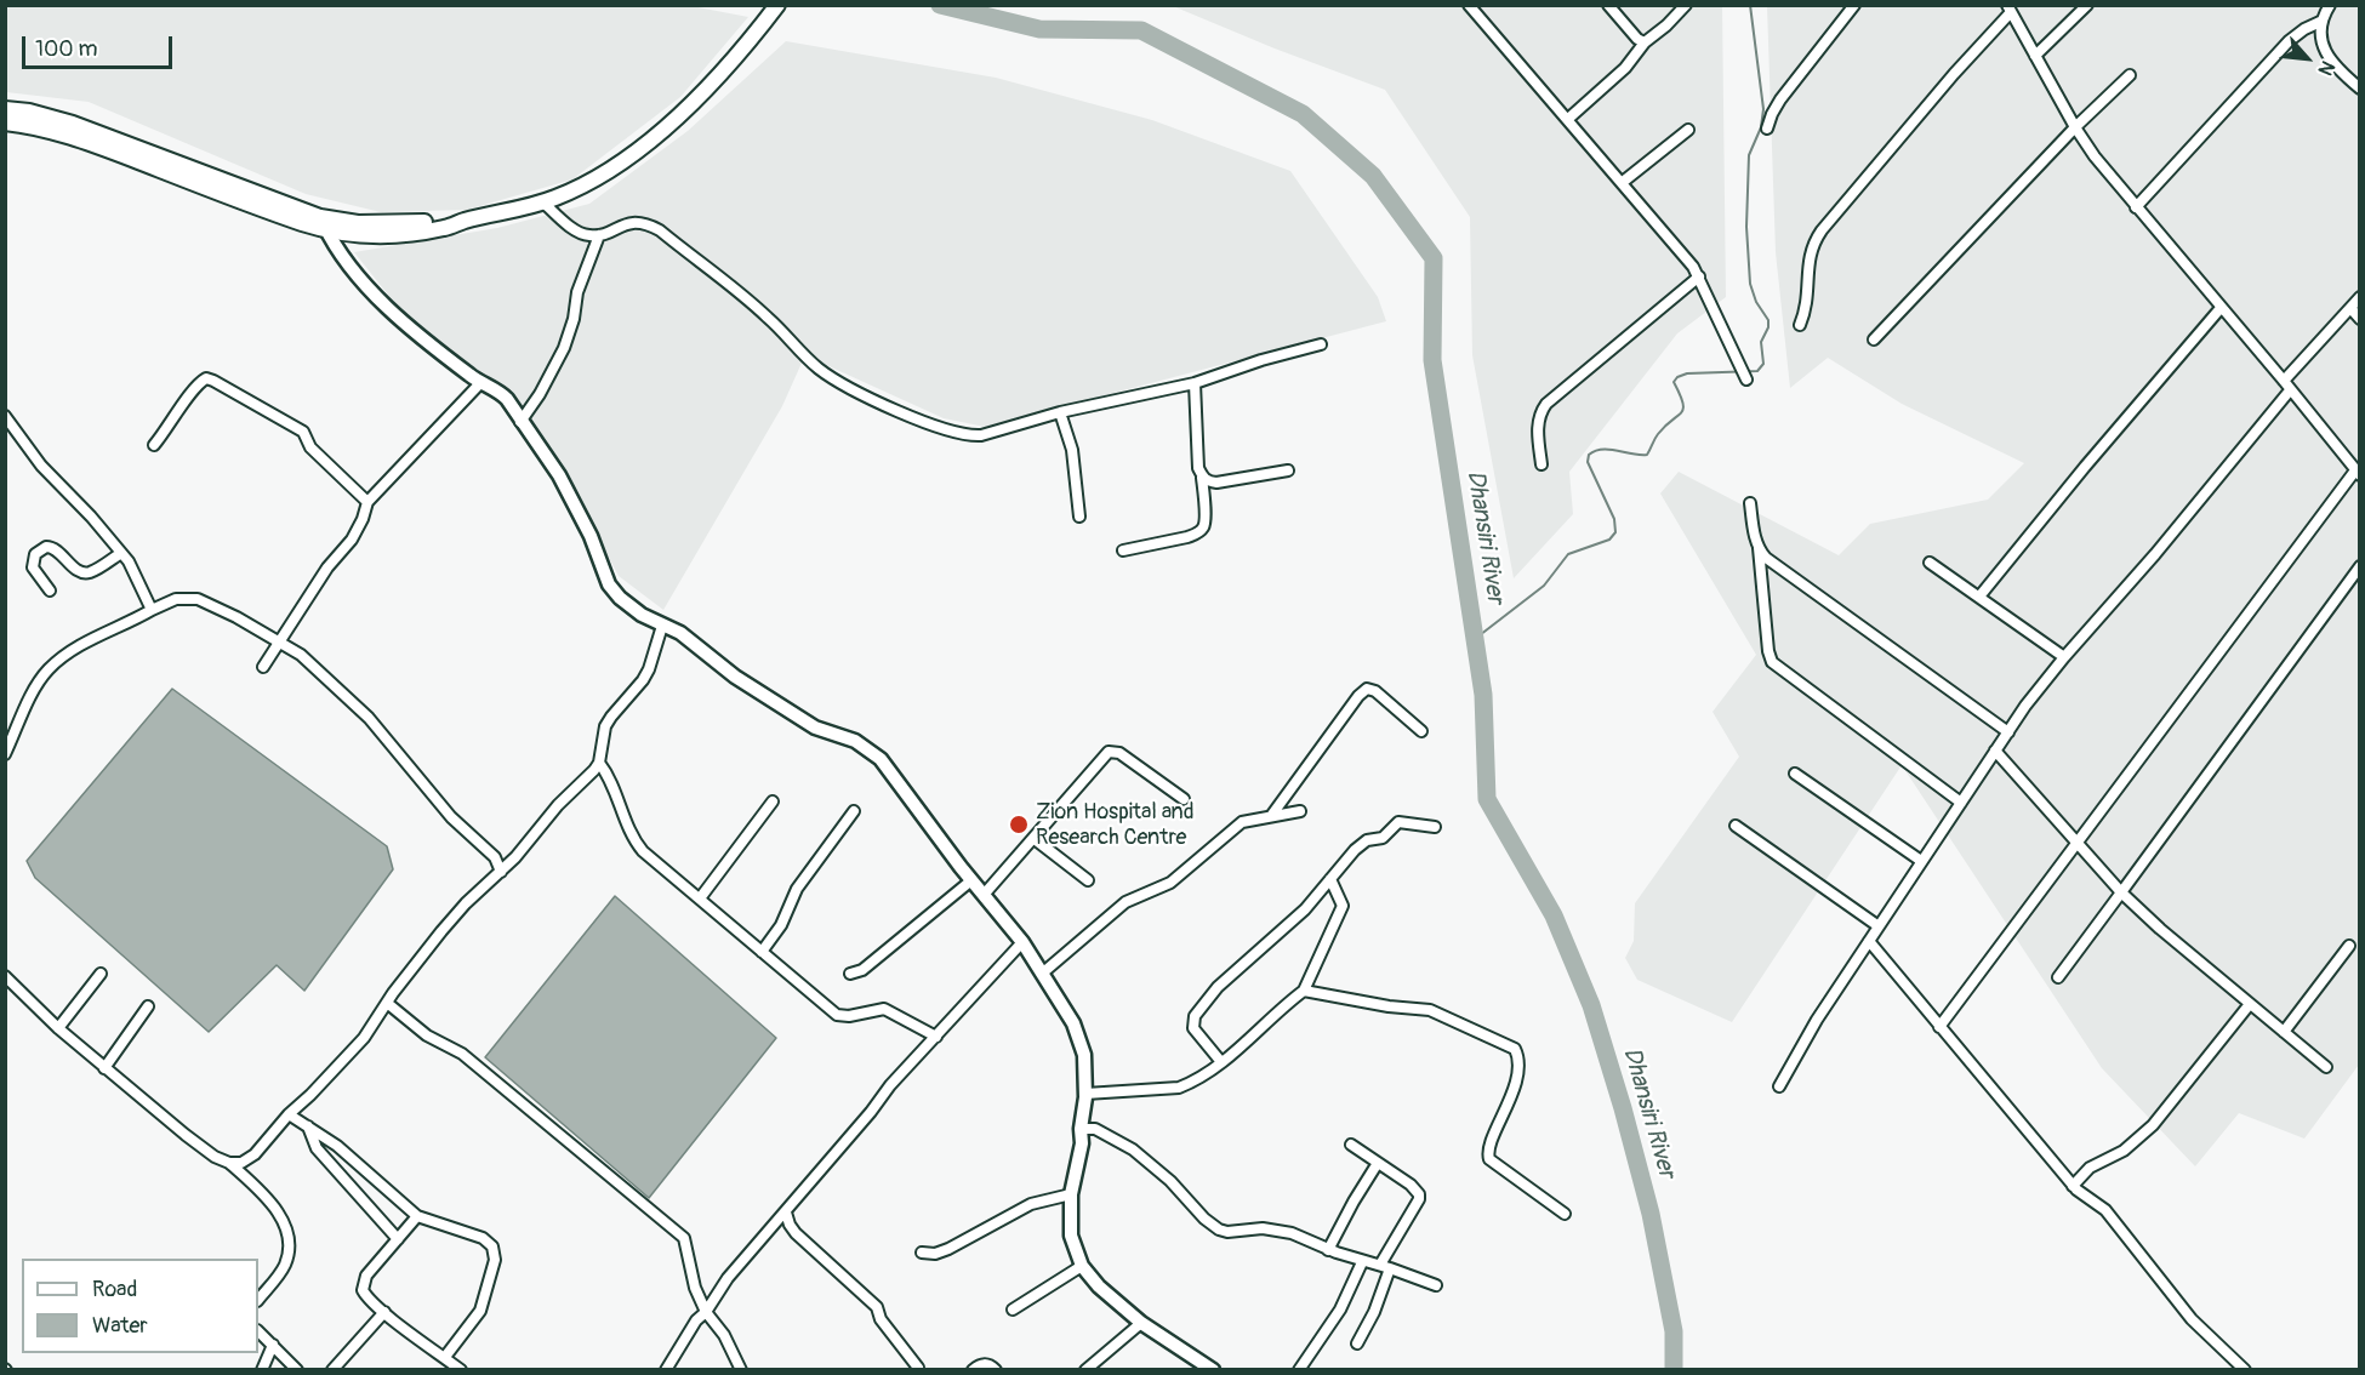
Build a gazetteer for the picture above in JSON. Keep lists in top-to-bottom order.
{
  "water": ["Dhansiri River"],
  "places": ["Zion Hospital and Research Centre"],
  "legend": ["Road", "Water"],
  "scale_bar": "100 m",
  "north": "bottom right"
}
